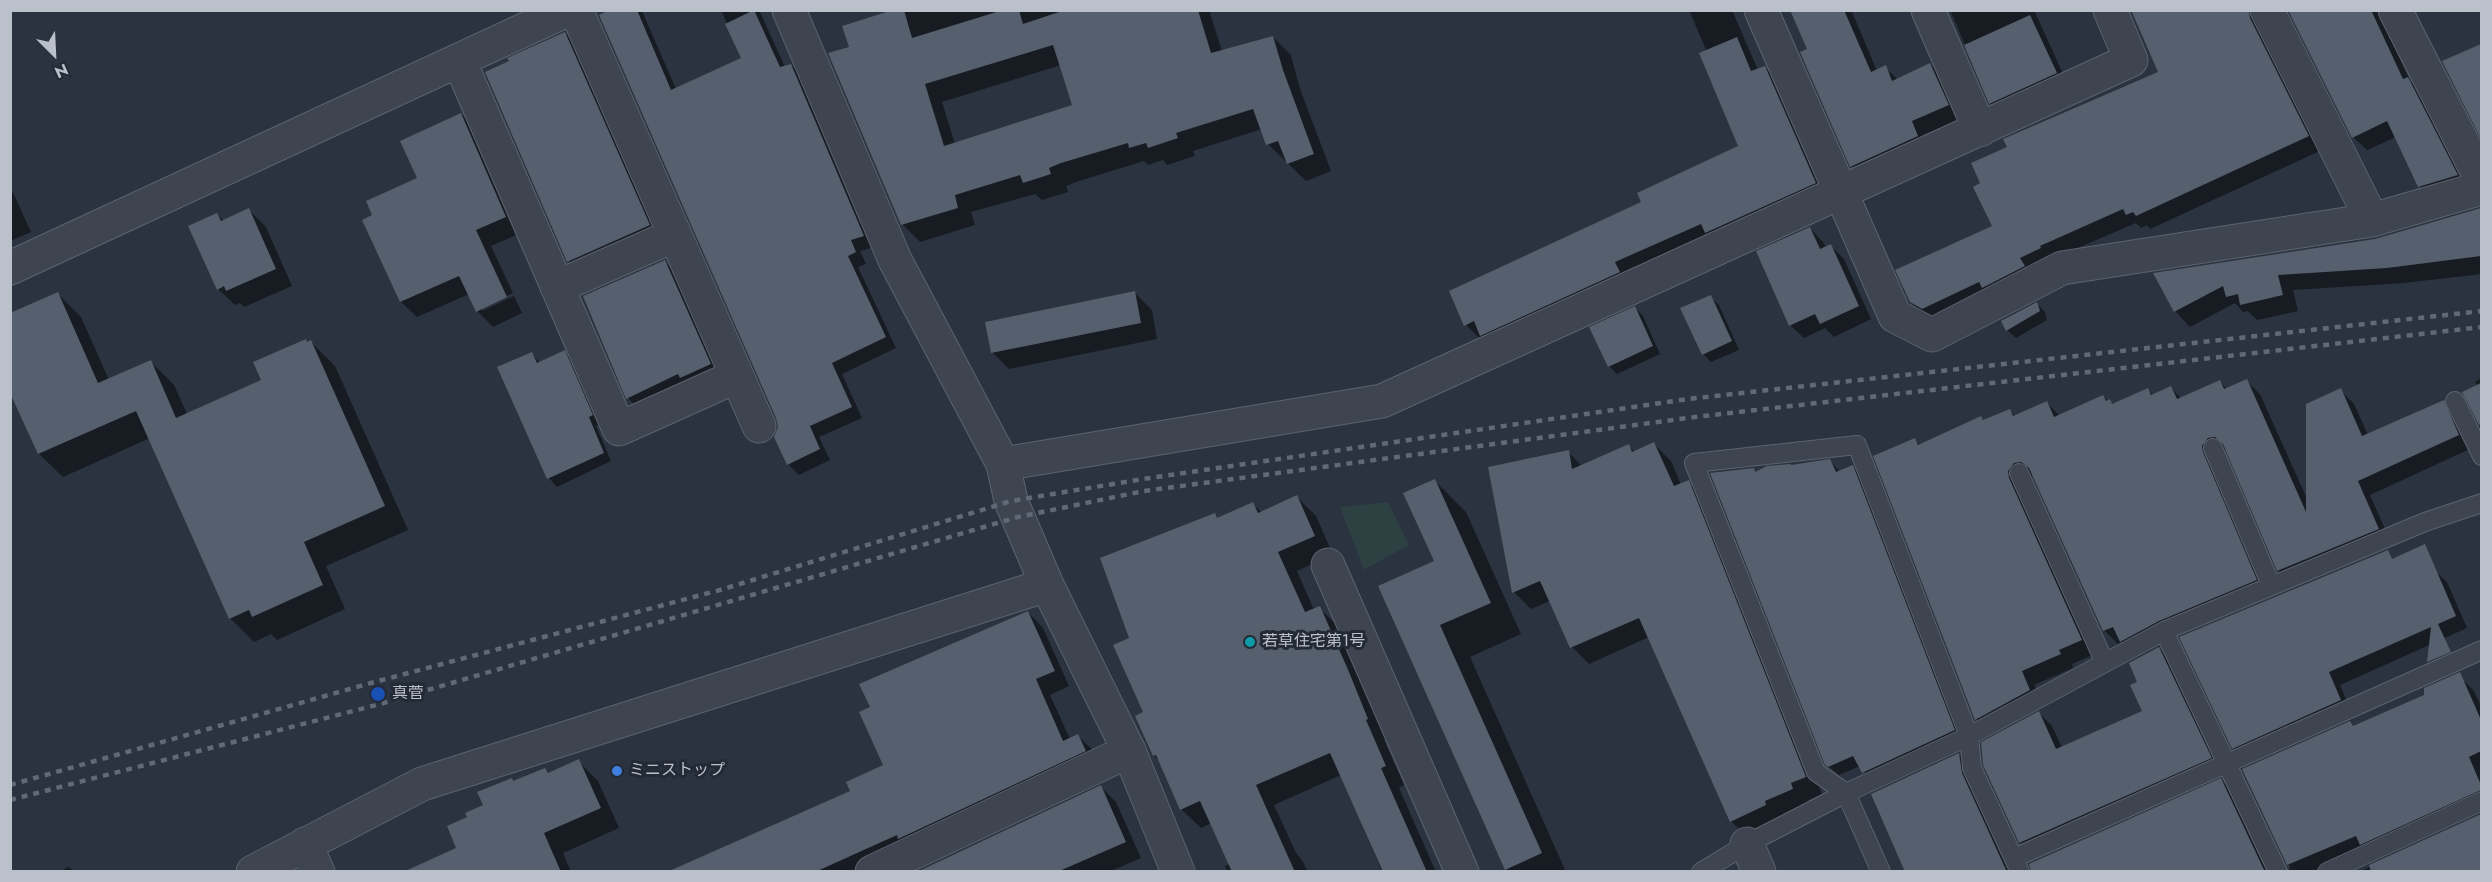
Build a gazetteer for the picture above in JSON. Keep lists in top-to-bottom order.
{
  "places": ["若草住宅第1号", "真菅", "ミニストップ"],
  "north": "bottom right"
}
